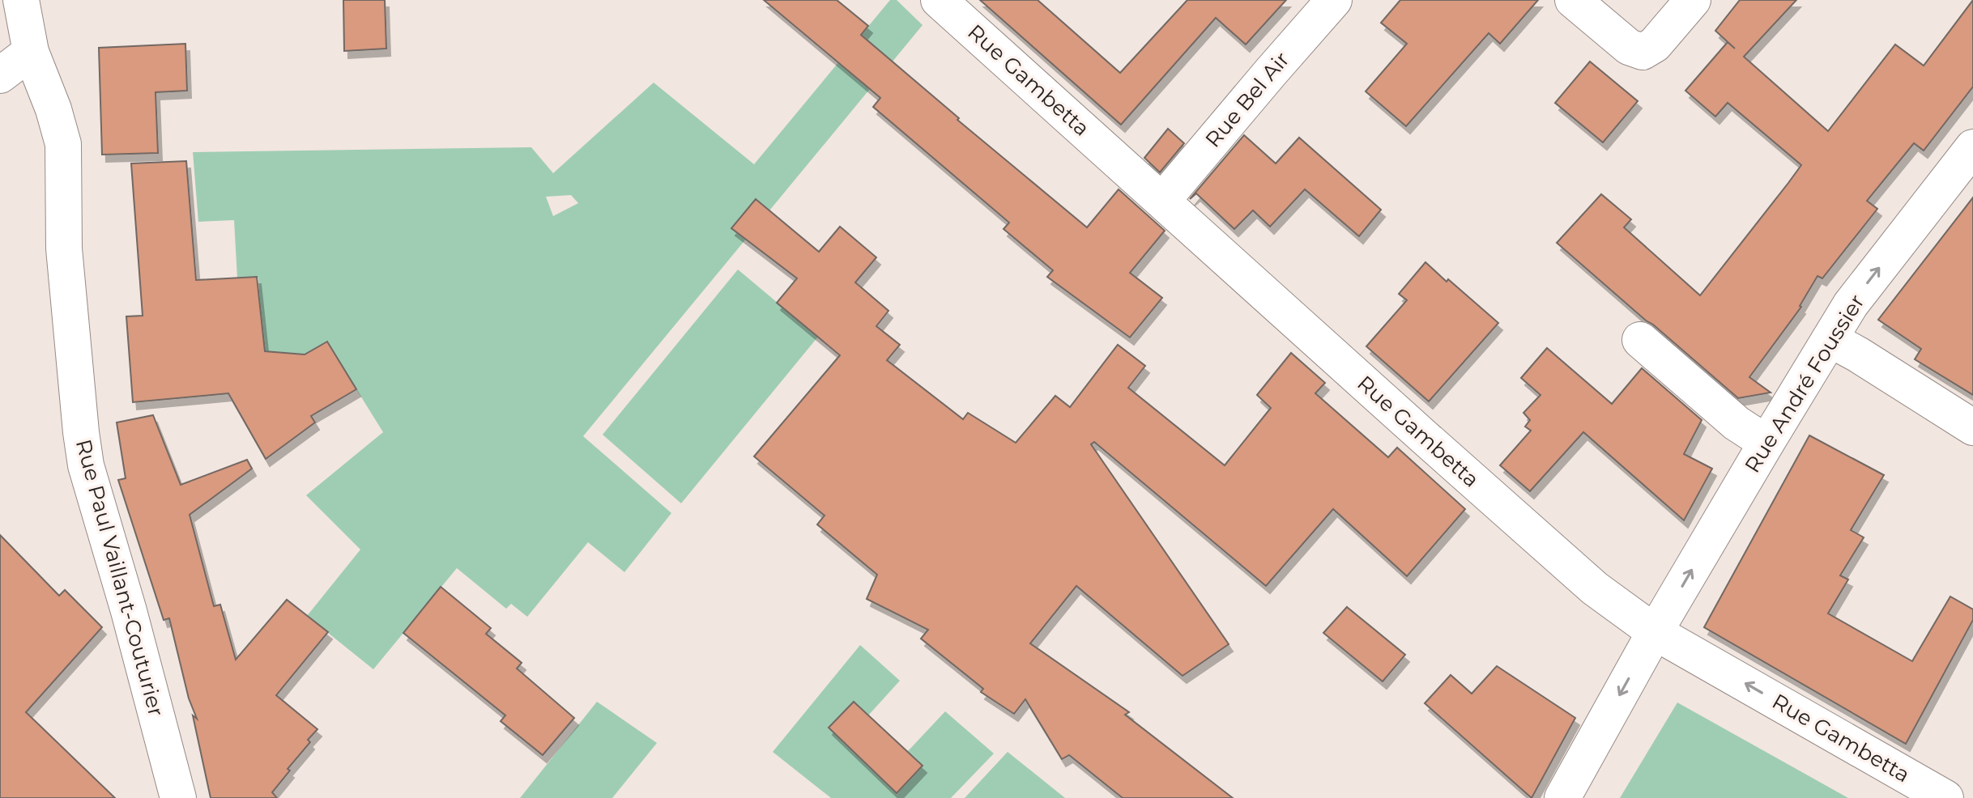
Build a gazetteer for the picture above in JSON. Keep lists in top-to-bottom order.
{
  "streets": {
    "street": [
      "Rue Gambetta",
      "Rue Bel Air",
      "Rue André Foussier",
      "Rue Paul Vaillant-Couturier"
    ]
  },
  "crossings": [
    ["Rue Gambetta", "Rue Bel Air"],
    ["Rue Gambetta", "Rue André Foussier"]
  ]
}
